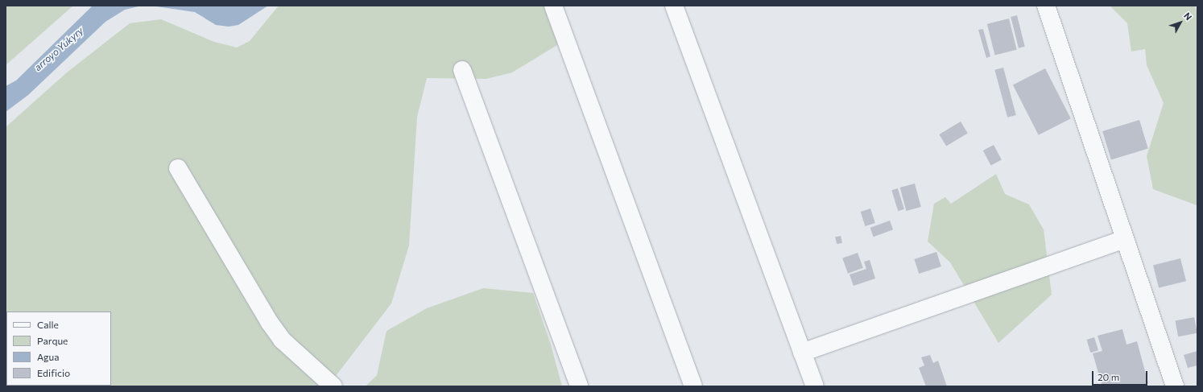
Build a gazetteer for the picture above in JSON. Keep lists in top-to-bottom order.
{
  "water": ["arroyo Yukyry"],
  "legend": [
    "Calle",
    "Parque",
    "Agua",
    "Edificio"
  ],
  "scale_bar": "20 m",
  "north": "top right"
}
